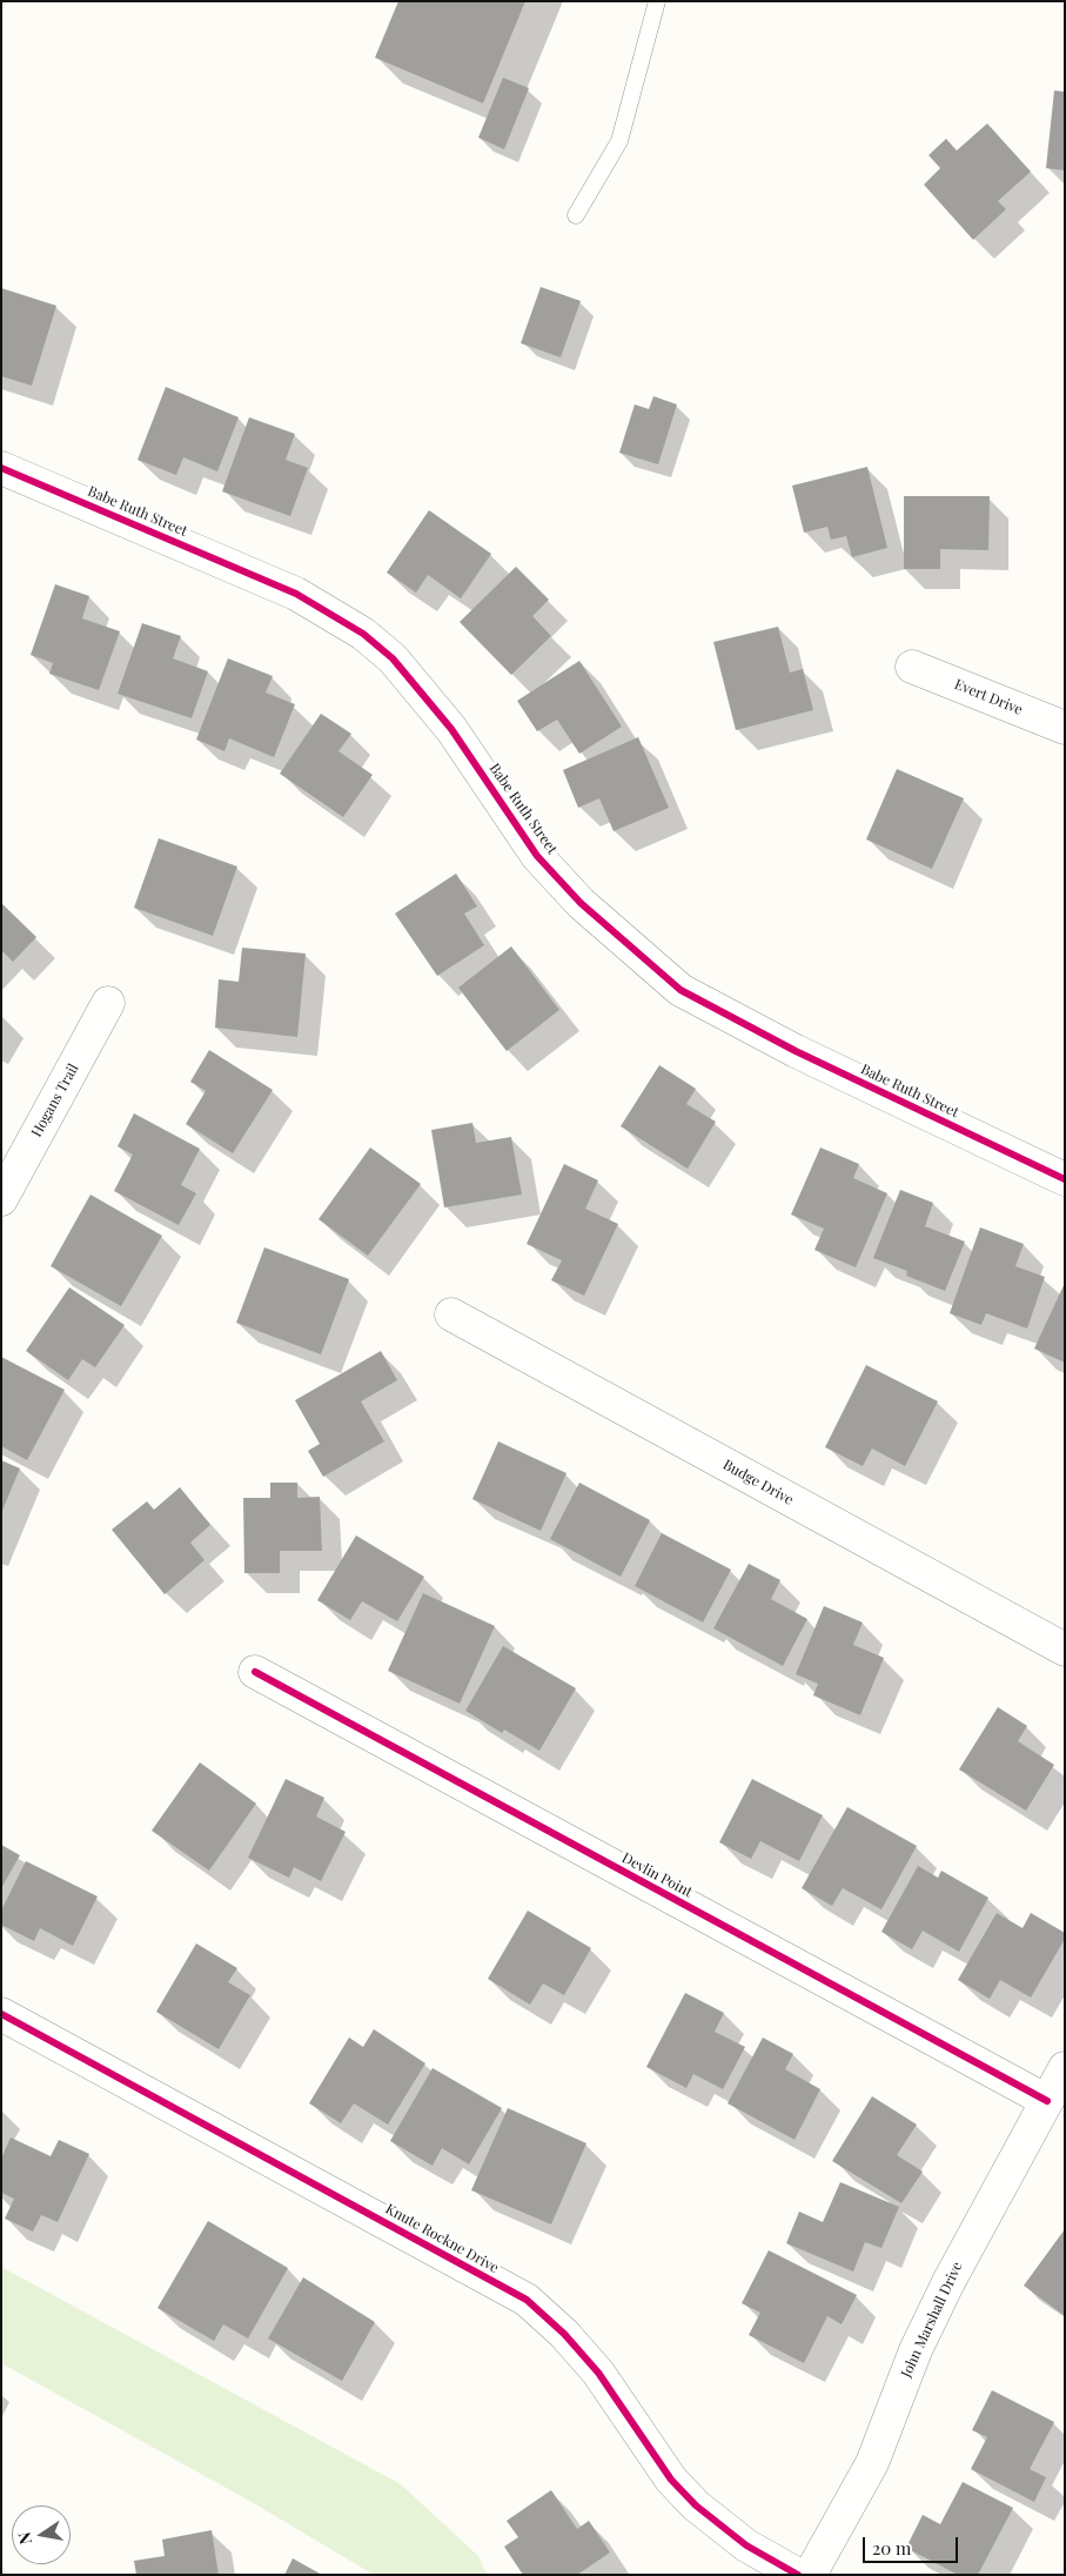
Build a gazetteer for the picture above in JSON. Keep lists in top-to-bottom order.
{
  "streets": {
    "street": [
      "Babe Ruth Street",
      "Evert Drive",
      "Hogans Trail",
      "Budge Drive",
      "Devlin Point",
      "Knute Rockne Drive",
      "John Marshall Drive"
    ]
  },
  "crossings": [
    ["Devlin Point", "John Marshall Drive"]
  ],
  "scale_bar": "20 m",
  "north": "left"
}
